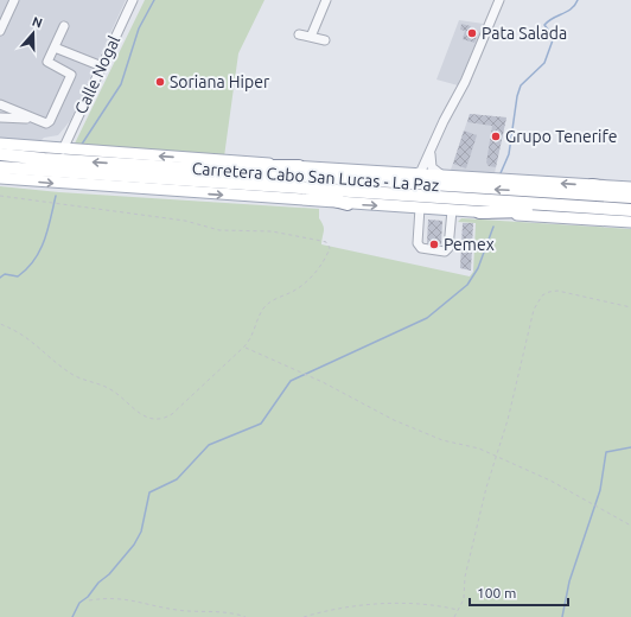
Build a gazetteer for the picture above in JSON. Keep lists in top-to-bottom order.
{
  "streets": {
    "highway": ["Carretera Cabo San Lucas - La Paz"],
    "street": ["Calle Nogal"]
  },
  "places": [
    "Pata Salada",
    "Soriana Hiper",
    "Grupo Tenerife",
    "Pemex"
  ],
  "scale_bar": "100 m",
  "north": "top"
}
